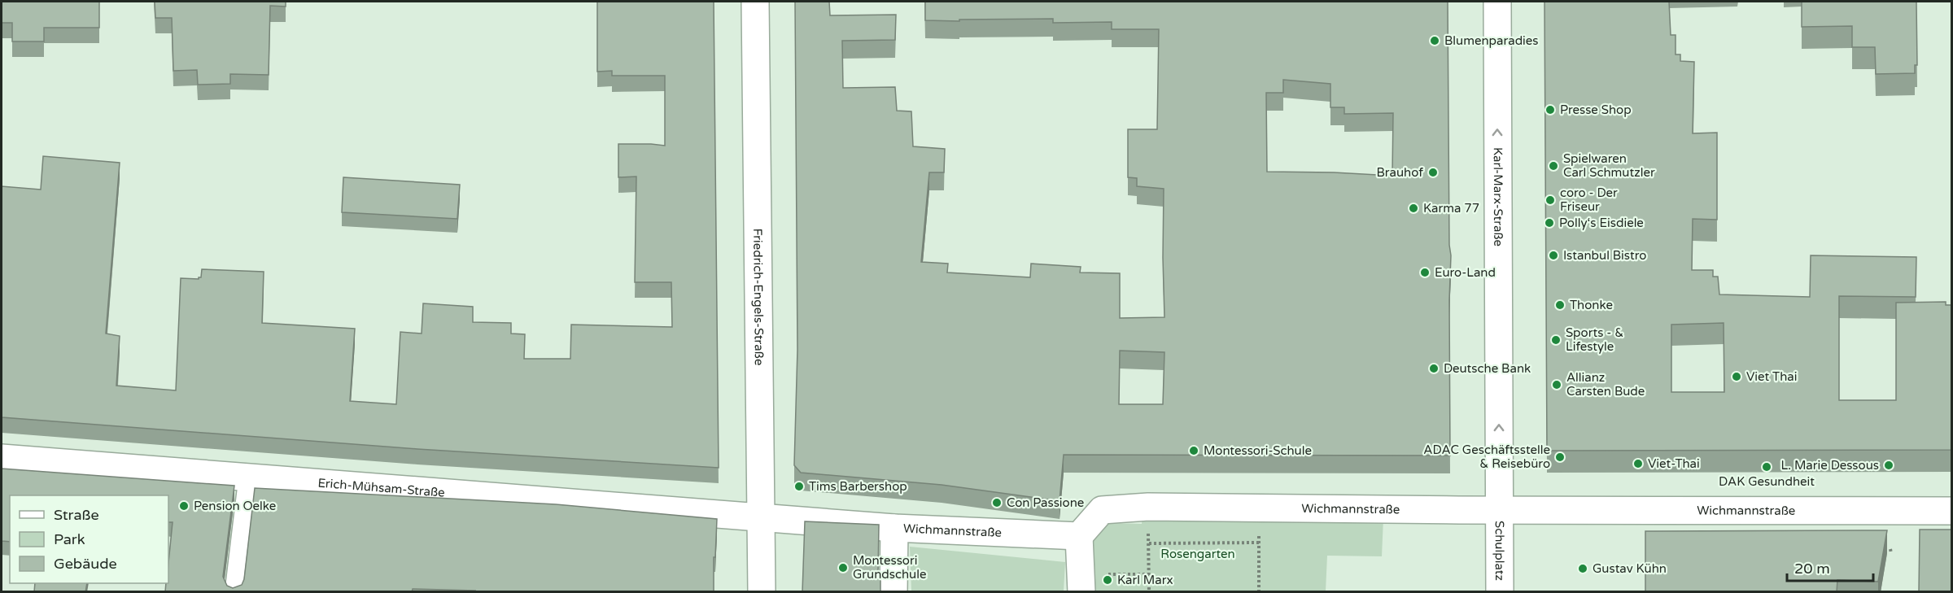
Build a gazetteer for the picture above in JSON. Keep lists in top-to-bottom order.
{
  "streets": {
    "street": [
      "Karl-Marx-Straße",
      "Friedrich-Engels-Straße",
      "Erich-Mühsam-Straße",
      "Wichmannstraße",
      "Schulplatz"
    ]
  },
  "crossings": [
    ["Karl-Marx-Straße", "Wichmannstraße"],
    ["Karl-Marx-Straße", "Schulplatz"],
    ["Friedrich-Engels-Straße", "Erich-Mühsam-Straße"],
    ["Friedrich-Engels-Straße", "Wichmannstraße"],
    ["Erich-Mühsam-Straße", "Wichmannstraße"],
    ["Wichmannstraße", "Schulplatz"]
  ],
  "one_way": ["Karl-Marx-Straße"],
  "parks": ["Rosengarten"],
  "places": [
    "Blumenparadies",
    "Presse Shop",
    "Spielwaren Carl Schmutzler",
    "Brauhof",
    "coro - Der Friseur",
    "Karma 77",
    "Polly‘s Eisdiele",
    "Istanbul Bistro",
    "Euro-Land",
    "Thonke",
    "Sports - & Lifestyle",
    "Deutsche Bank",
    "Viet Thai",
    "Allianz Carsten Bude",
    "Montessori-Schule",
    "ADAC Geschäftsstelle & Reisebüro",
    "Viet-Thai",
    "L. Marie Dessous",
    "DAK Gesundheit",
    "Tims Barbershop",
    "Con Passione",
    "Pension Oelke",
    "Montessori Grundschule",
    "Gustav Kühn",
    "Karl Marx"
  ],
  "legend": ["Straße", "Park", "Gebäude"],
  "scale_bar": "20 m"
}
